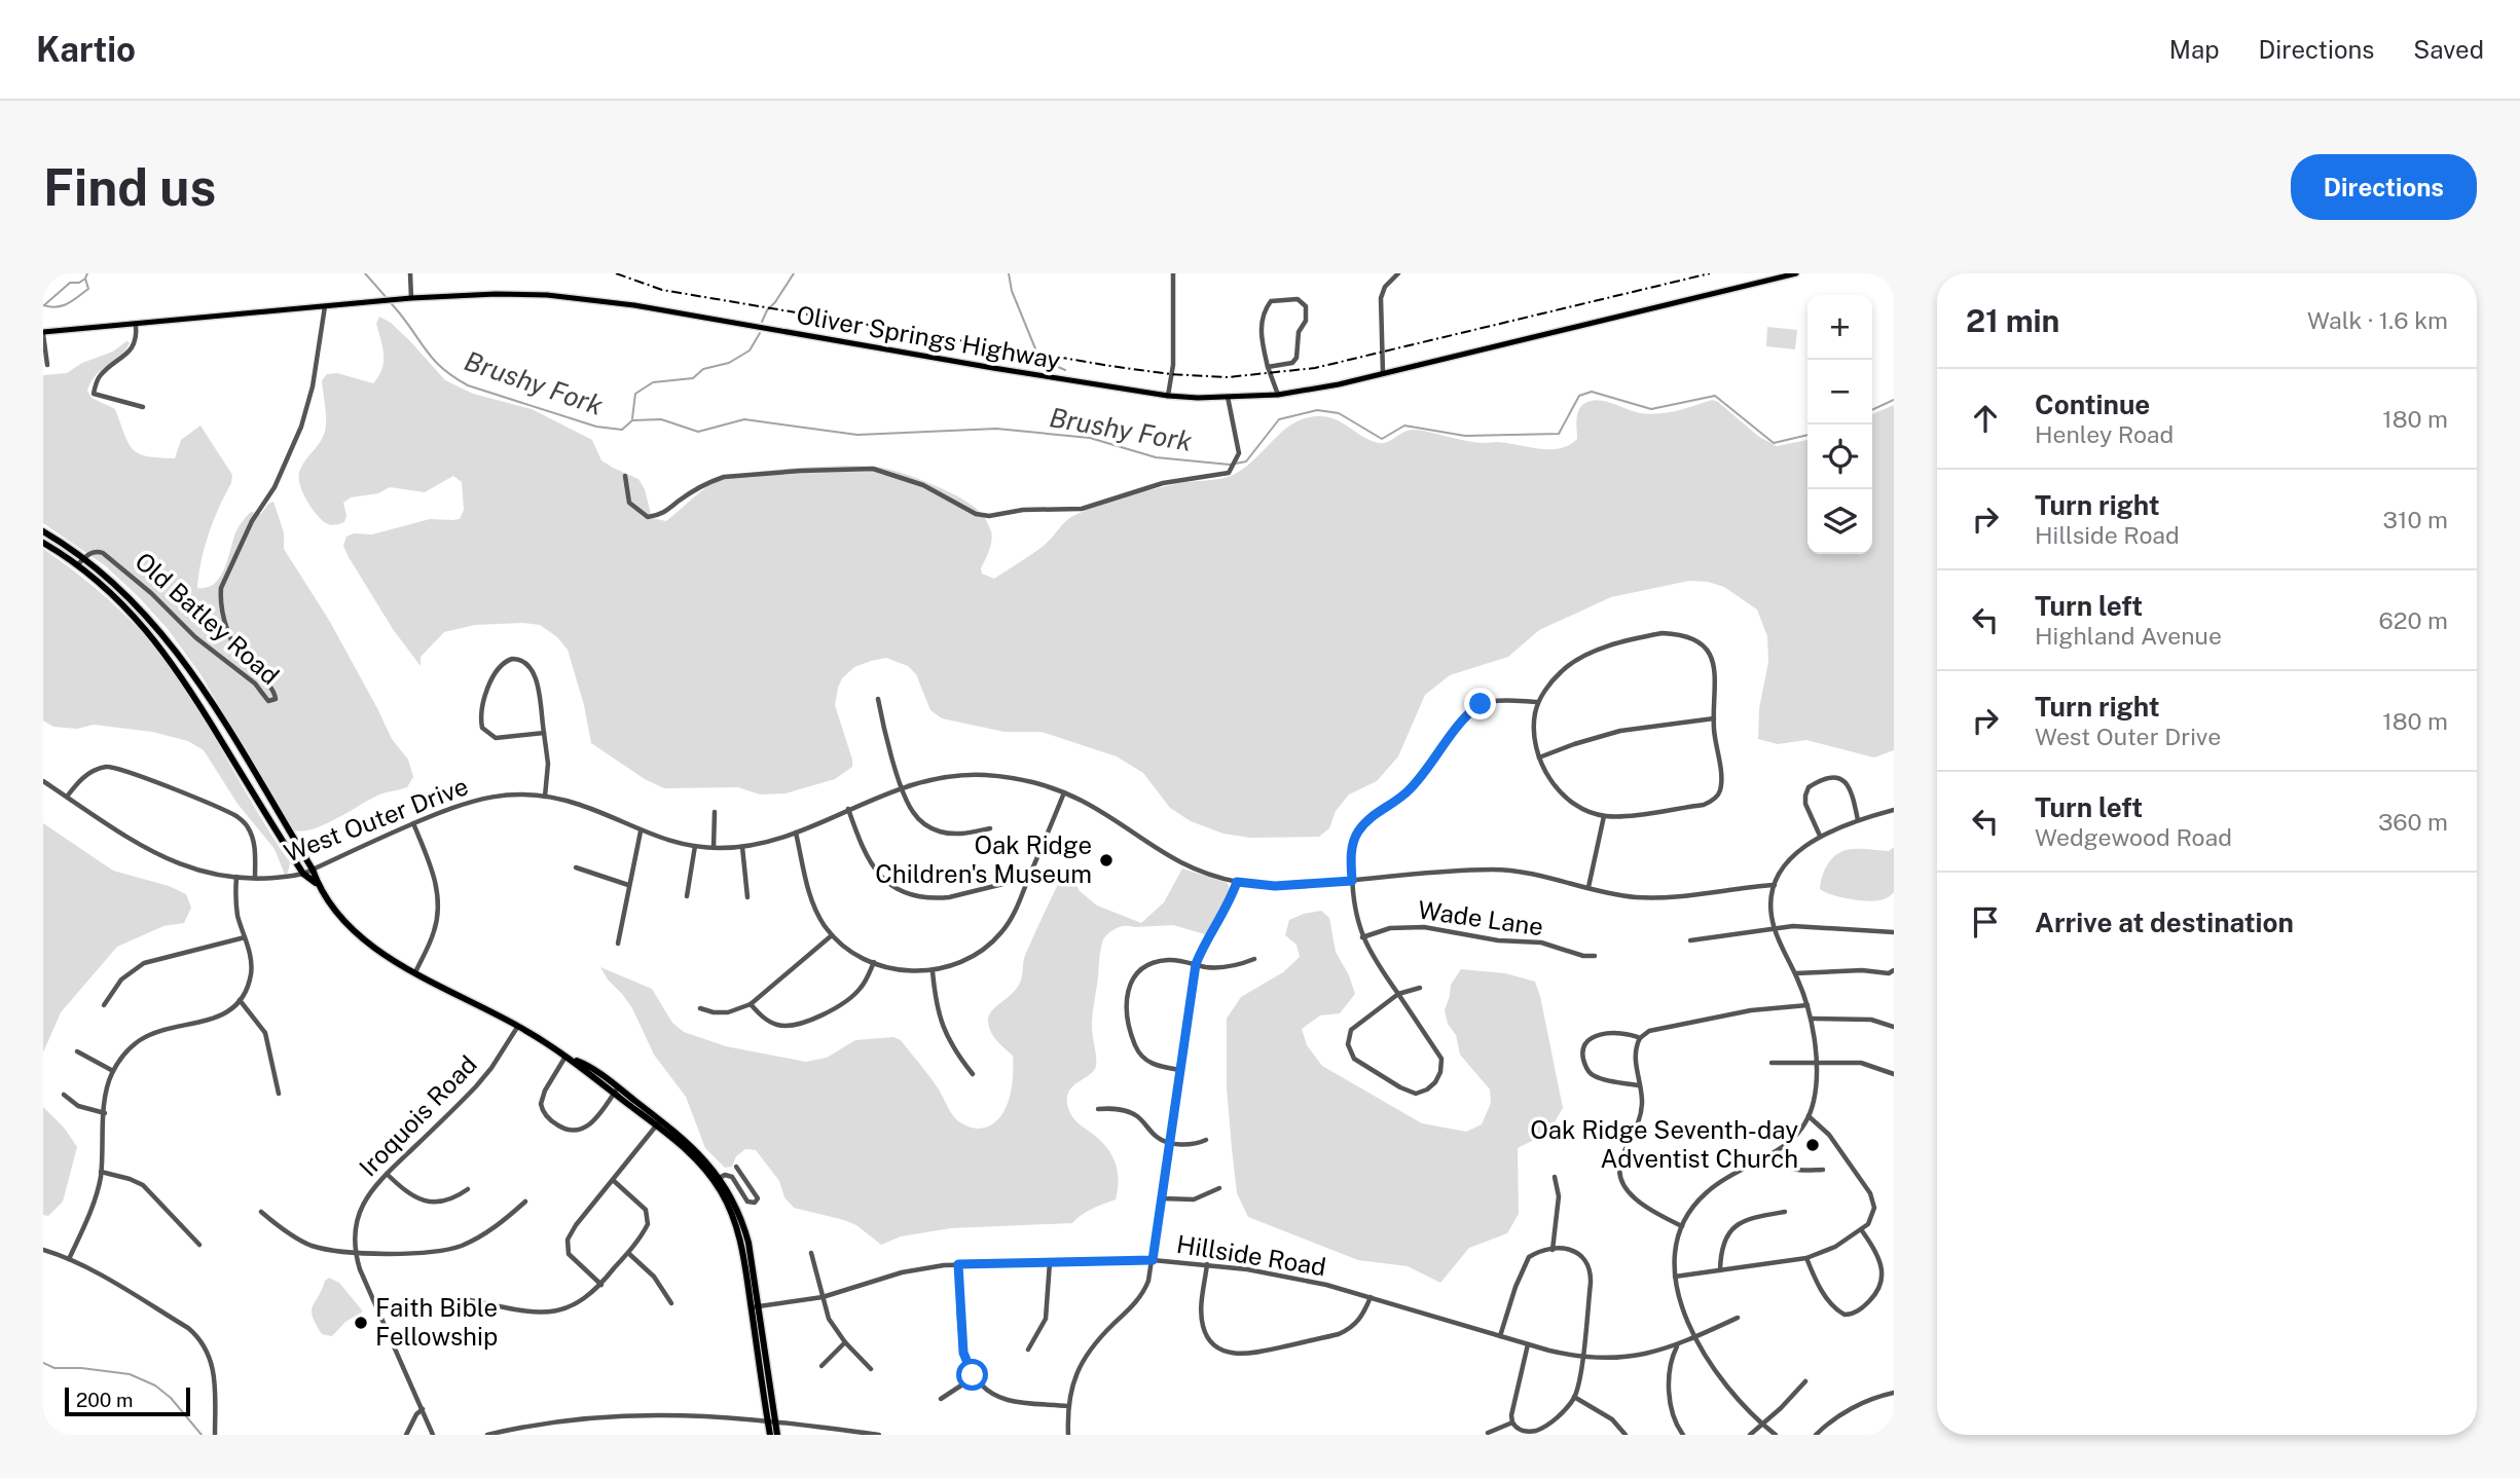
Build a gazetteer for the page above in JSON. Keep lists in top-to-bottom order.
{
  "streets": {
    "main road": ["Oliver Springs Highway"],
    "street": [
      "Old Batley Road",
      "West Outer Drive",
      "Wade Lane",
      "Iroquois Road",
      "Hillside Road"
    ]
  },
  "crossings": [
    ["Oliver Springs Highway", "Old Batley Road"]
  ],
  "water": ["Brushy Fork"],
  "places": ["Oak Ridge Children's Museum", "Oak Ridge Seventh-day Adventist Church", "Faith Bible Fellowship"],
  "scale_bar": "200 m",
  "page": {
    "header": "Kartio",
    "nav": ["Map", "Directions", "Saved"],
    "buttons": "Directions",
    "title": "Find us",
    "heading": ["21 min", "Walk · 1.6 km"],
    "map_buttons": ["+", "−"],
    "list": [
      ["Continue", "Henley Road", "180 m"],
      ["Turn right", "Hillside Road", "310 m"],
      ["Turn left", "Highland Avenue", "620 m"],
      ["Turn right", "West Outer Drive", "180 m"],
      ["Turn left", "Wedgewood Road", "360 m"],
      "Arrive at destination"
    ],
    "scale": "200 m"
  }
}
